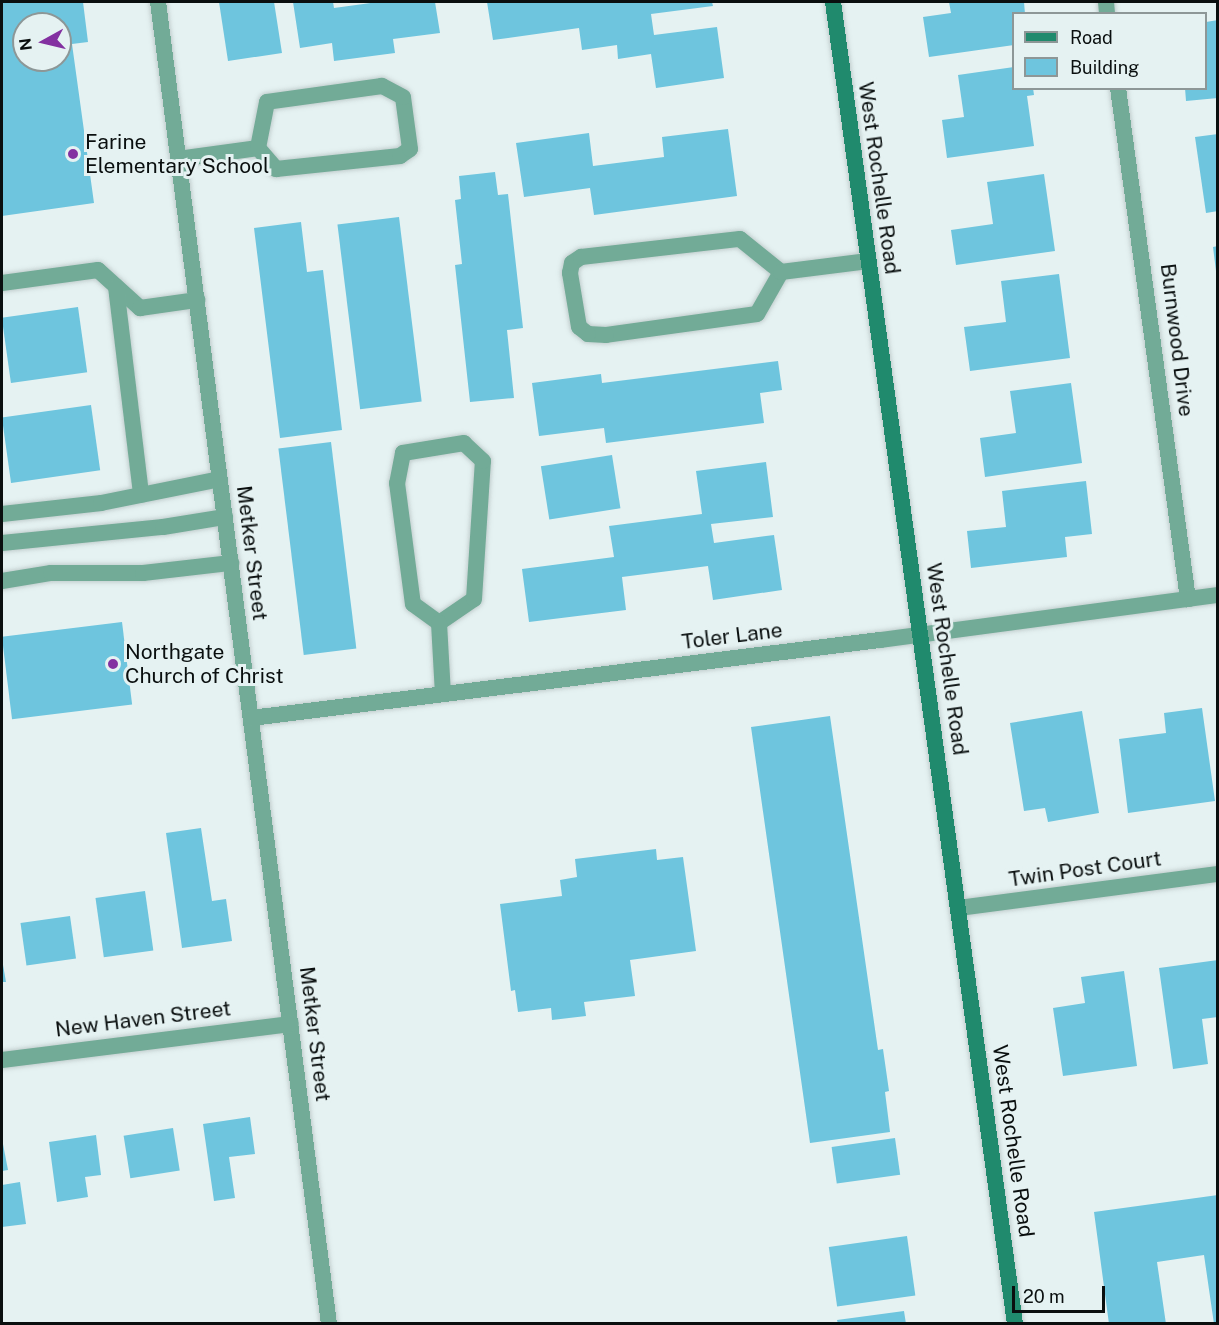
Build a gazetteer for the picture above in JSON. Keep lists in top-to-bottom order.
{
  "streets": {
    "main road": ["West Rochelle Road"],
    "street": [
      "Burnwood Drive",
      "Metker Street",
      "Toler Lane",
      "Twin Post Court",
      "New Haven Street"
    ]
  },
  "crossings": [
    ["West Rochelle Road", "Toler Lane"],
    ["West Rochelle Road", "Twin Post Court"],
    ["Burnwood Drive", "Toler Lane"],
    ["Metker Street", "Toler Lane"],
    ["Metker Street", "New Haven Street"]
  ],
  "places": ["Farine Elementary School", "Northgate Church of Christ"],
  "legend": ["Road", "Building"],
  "scale_bar": "20 m",
  "north": "left"
}
